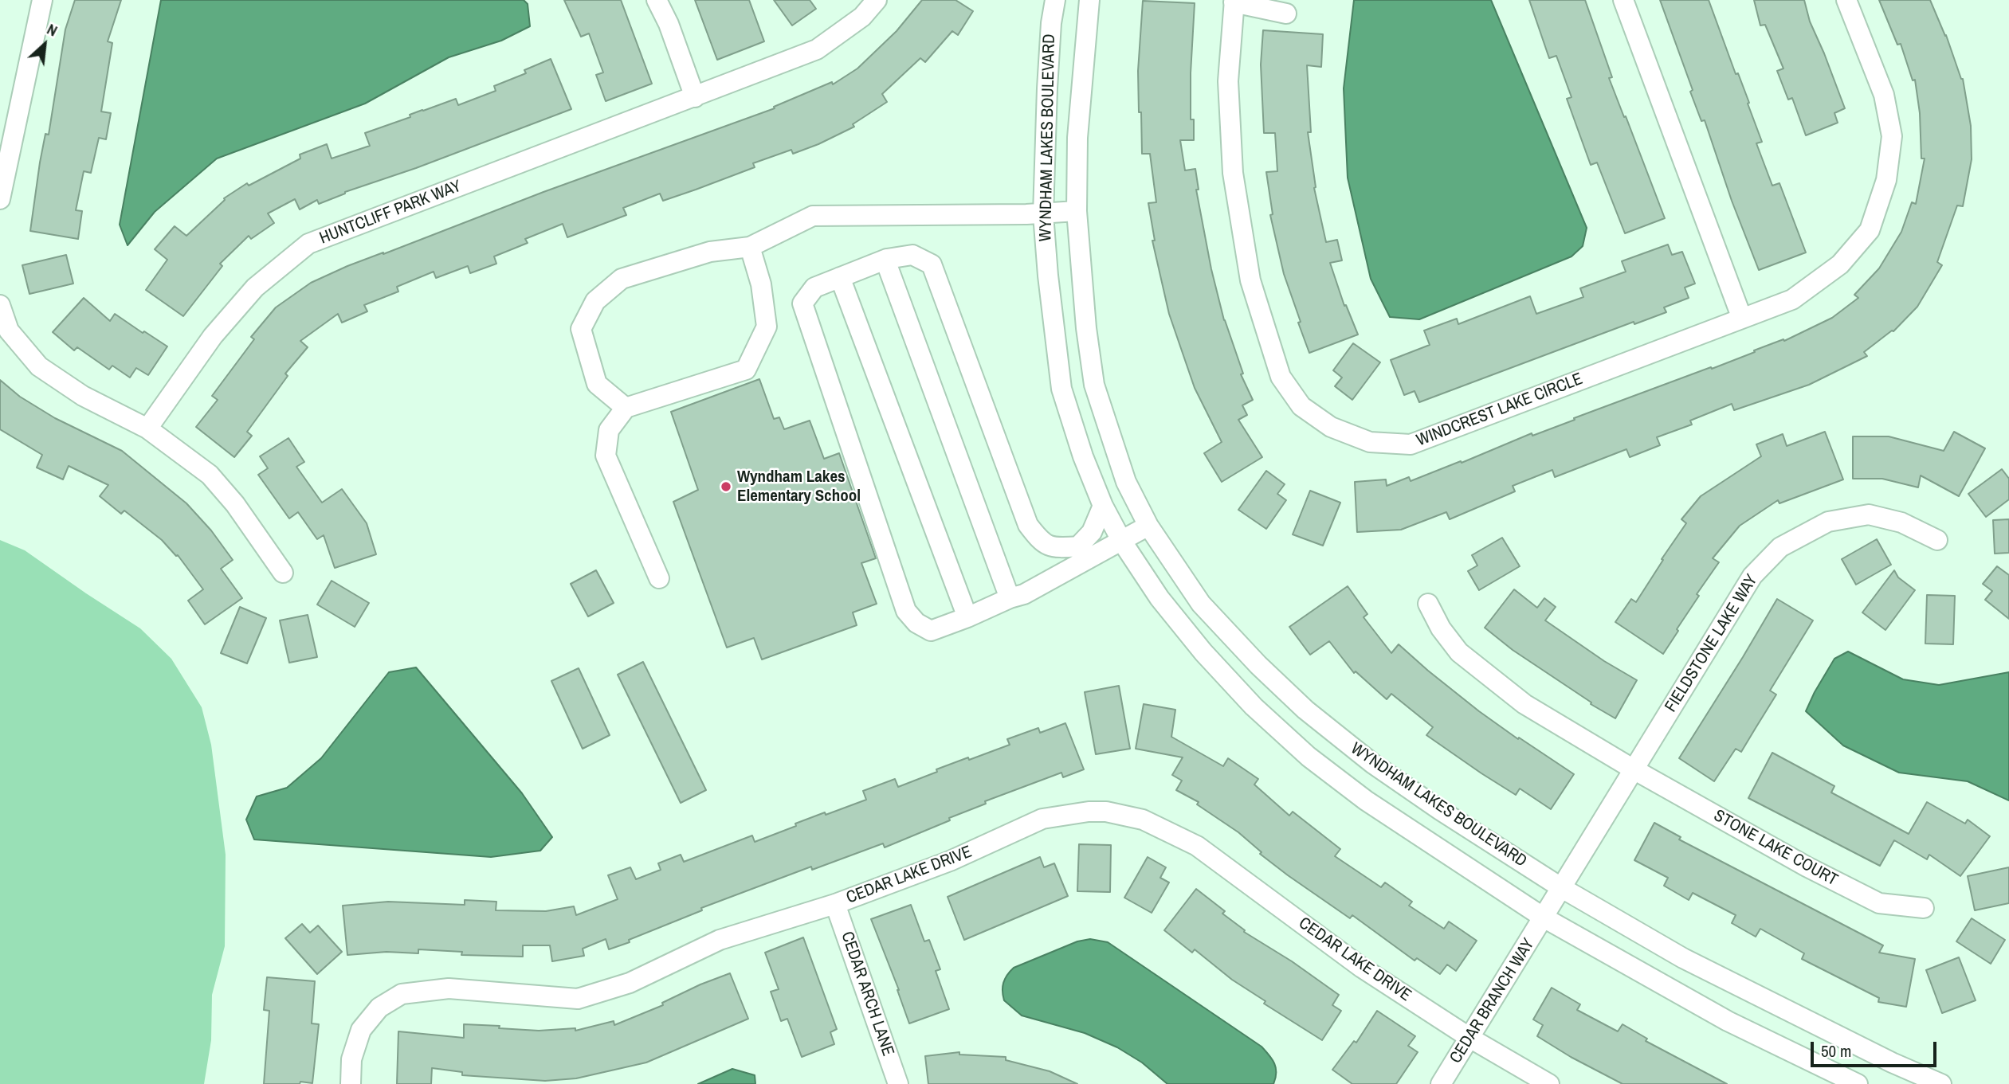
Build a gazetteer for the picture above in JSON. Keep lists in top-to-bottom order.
{
  "streets": {
    "street": [
      "WYNDHAM LAKES BOULEVARD",
      "HUNTCLIFF PARK WAY",
      "WINDCREST LAKE CIRCLE",
      "FIELDSTONE LAKE WAY",
      "STONE LAKE COURT",
      "CEDAR LAKE DRIVE",
      "CEDAR ARCH LANE",
      "CEDAR BRANCH WAY"
    ]
  },
  "crossings": [
    ["WYNDHAM LAKES BOULEVARD", "FIELDSTONE LAKE WAY"],
    ["WYNDHAM LAKES BOULEVARD", "CEDAR BRANCH WAY"],
    ["FIELDSTONE LAKE WAY", "STONE LAKE COURT"],
    ["FIELDSTONE LAKE WAY", "CEDAR BRANCH WAY"],
    ["CEDAR LAKE DRIVE", "CEDAR ARCH LANE"],
    ["CEDAR LAKE DRIVE", "CEDAR BRANCH WAY"]
  ],
  "places": ["Wyndham Lakes Elementary School"],
  "scale_bar": "50 m",
  "north": "top right"
}
